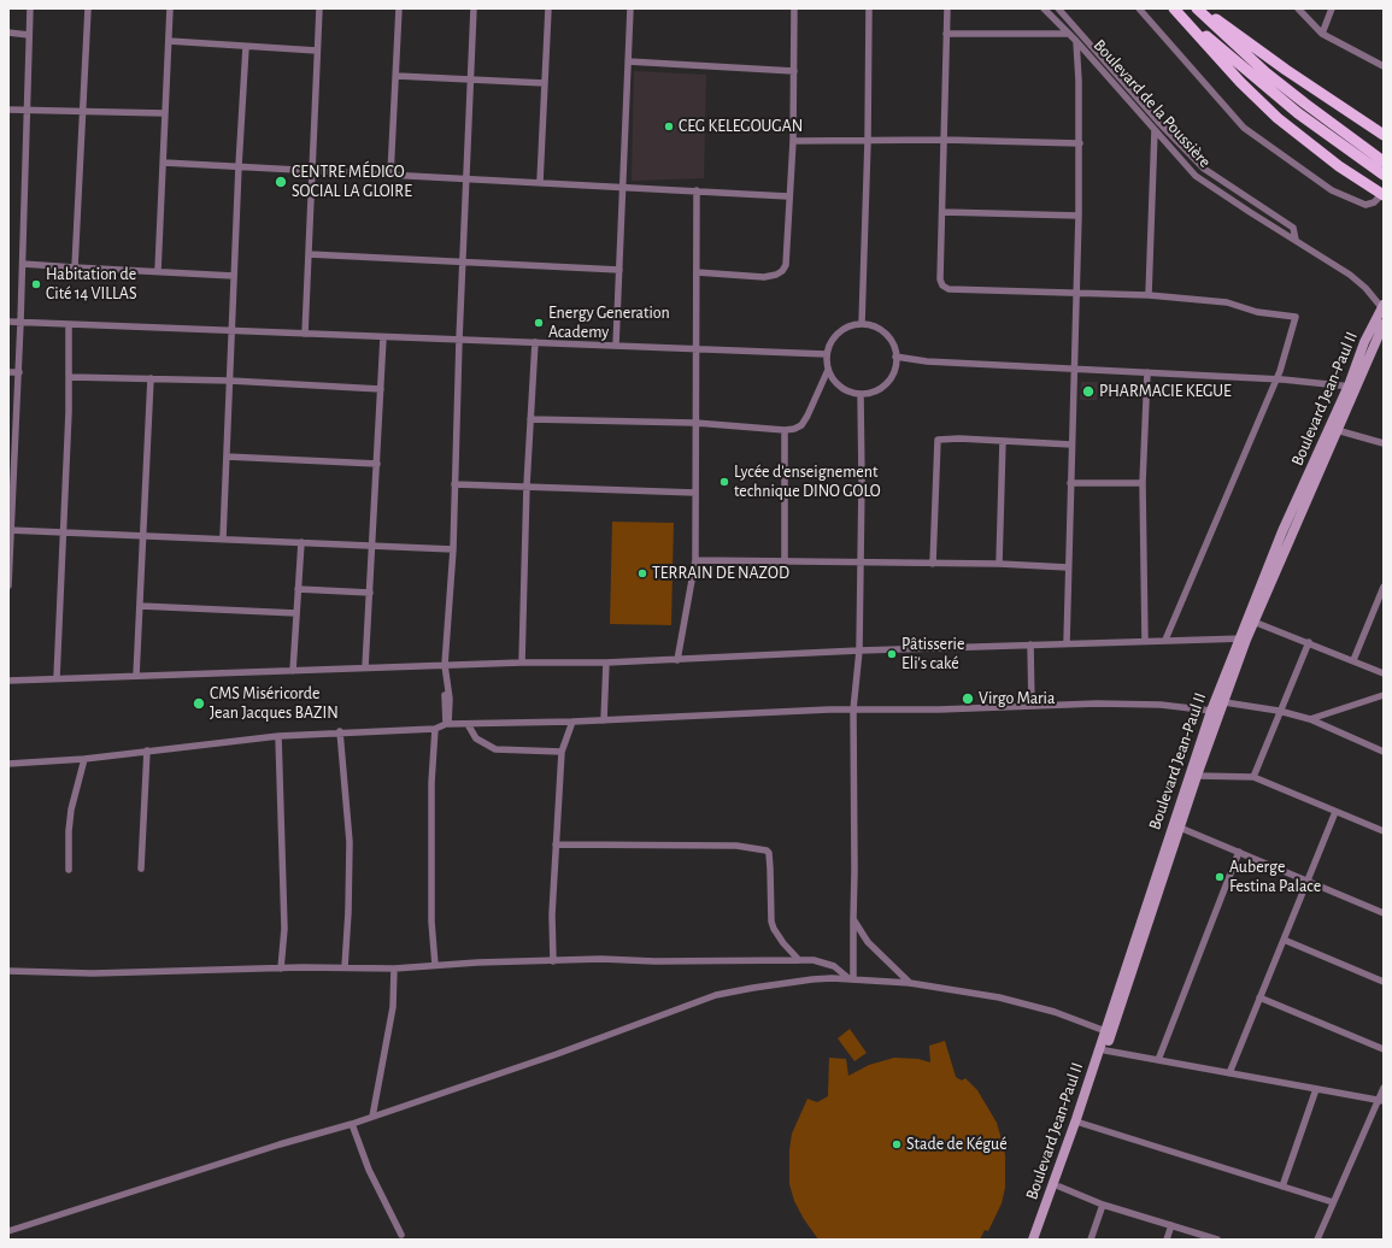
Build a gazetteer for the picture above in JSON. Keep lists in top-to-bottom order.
{
  "streets": {
    "main road": ["Boulevard Jean-Paul II"],
    "street": ["Boulevard de la Poussière"]
  },
  "crossings": [
    ["Boulevard de la Poussière", "Boulevard Jean-Paul II"]
  ],
  "places": [
    "CEG KELEGOUGAN",
    "CENTRE MÉDICO SOCIAL LA GLOIRE",
    "Habitation de Cité 14 VILLAS",
    "Energy Generation Academy",
    "PHARMACIE KEGUE",
    "Lycée d'enseignement technique DINO GOLO",
    "TERRAIN DE NAZOD",
    "Pâtisserie Eli's caké",
    "Virgo Maria",
    "CMS Miséricorde Jean Jacques BAZIN",
    "Auberge Festina Palace",
    "Stade de Kégué"
  ]
}
